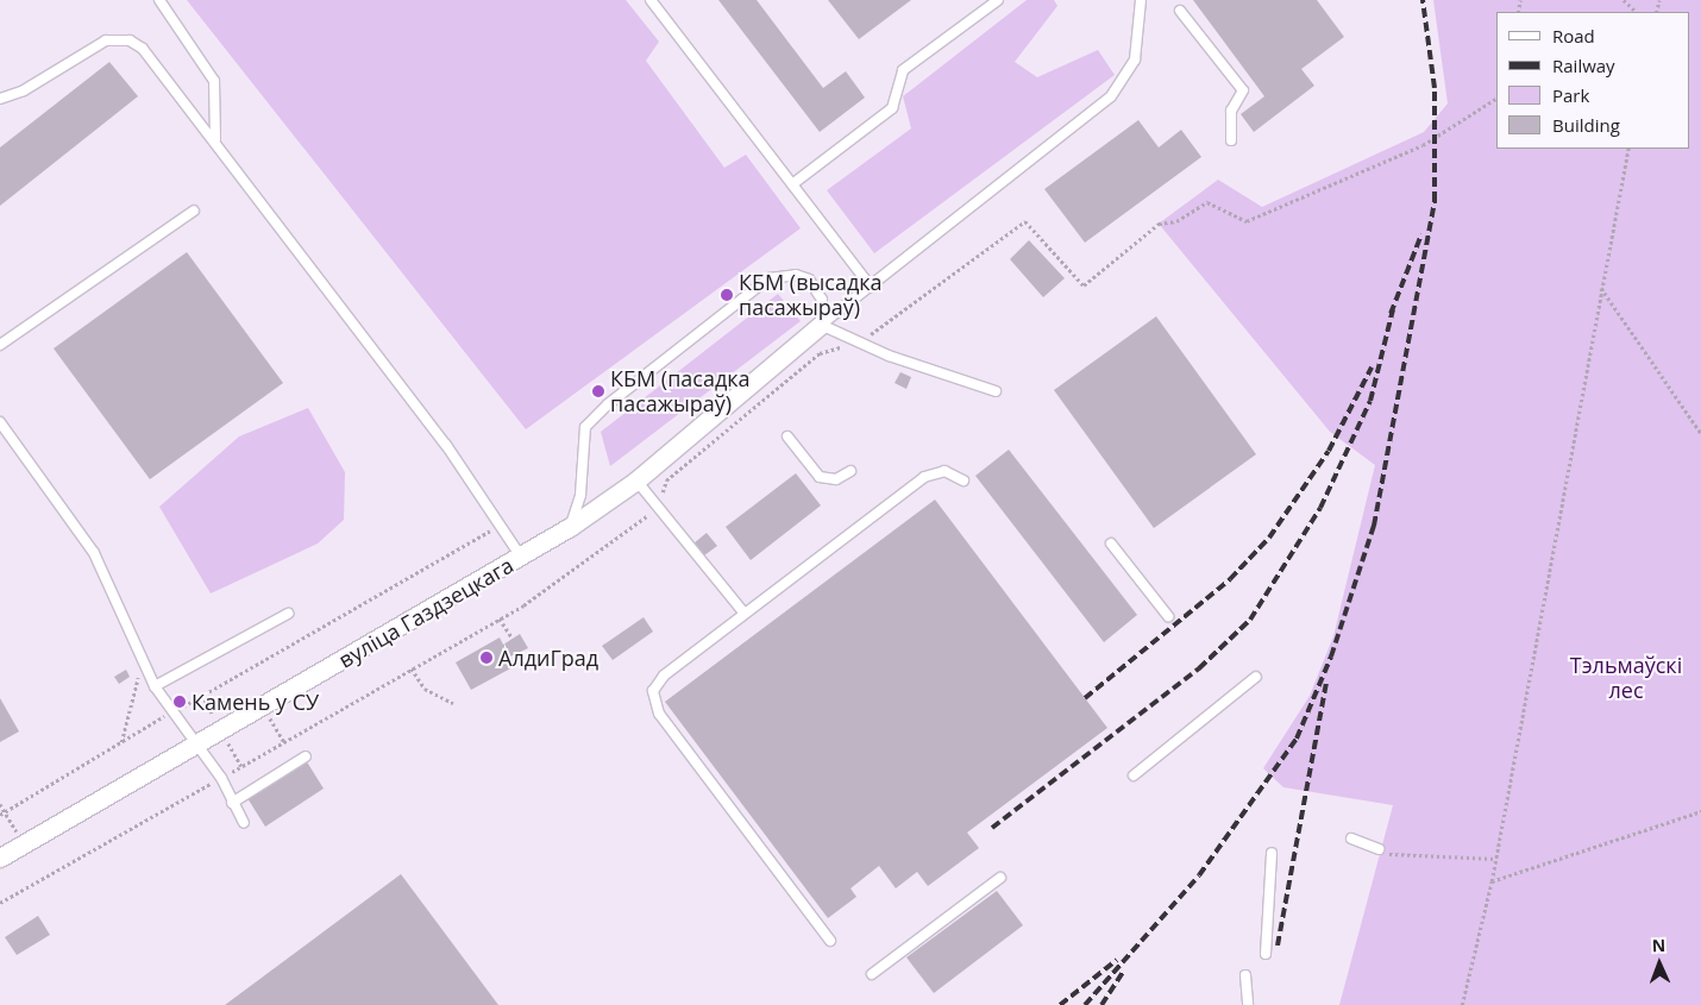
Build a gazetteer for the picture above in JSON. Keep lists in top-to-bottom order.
{
  "streets": {
    "street": ["вуліца Газдзецкага"]
  },
  "parks": ["Тэльмаўскі лес"],
  "places": [
    "КБМ (высадка пасажыраў)",
    "КБМ (пасадка пасажыраў)",
    "АлдиГрад",
    "Камень у СУ"
  ],
  "legend": [
    "Road",
    "Railway",
    "Park",
    "Building"
  ],
  "north": "top"
}
